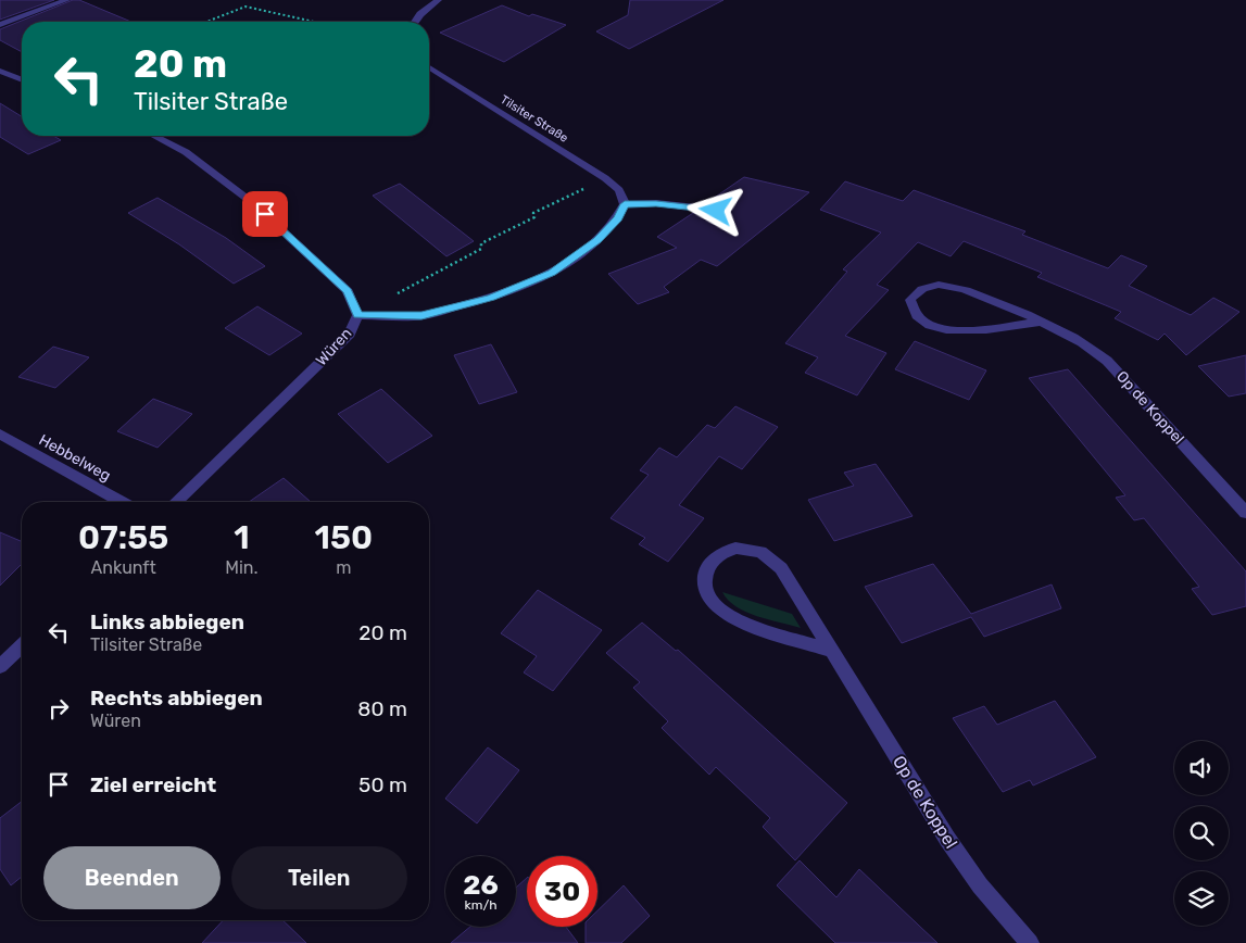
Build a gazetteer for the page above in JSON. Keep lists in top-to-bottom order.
{
  "streets": {
    "street": [
      "Tilsiter Straße",
      "Würen",
      "Op de Koppel",
      "Hebbelweg"
    ]
  },
  "page": {
    "turn": ["20 m", "Tilsiter Straße"],
    "eta": [
      "07:55",
      "Ankunft",
      "1",
      "Min.",
      "150",
      "m"
    ],
    "list": [
      {
        "name": "Links abbiegen",
        "note": "Tilsiter Straße",
        "value": "20 m"
      },
      {
        "name": "Rechts abbiegen",
        "note": "Würen",
        "value": "80 m"
      },
      {
        "name": "Ziel erreicht",
        "value": "50 m"
      }
    ],
    "buttons": ["Beenden", "Teilen"],
    "speed": "26 km/h",
    "limit": "30"
  }
}
